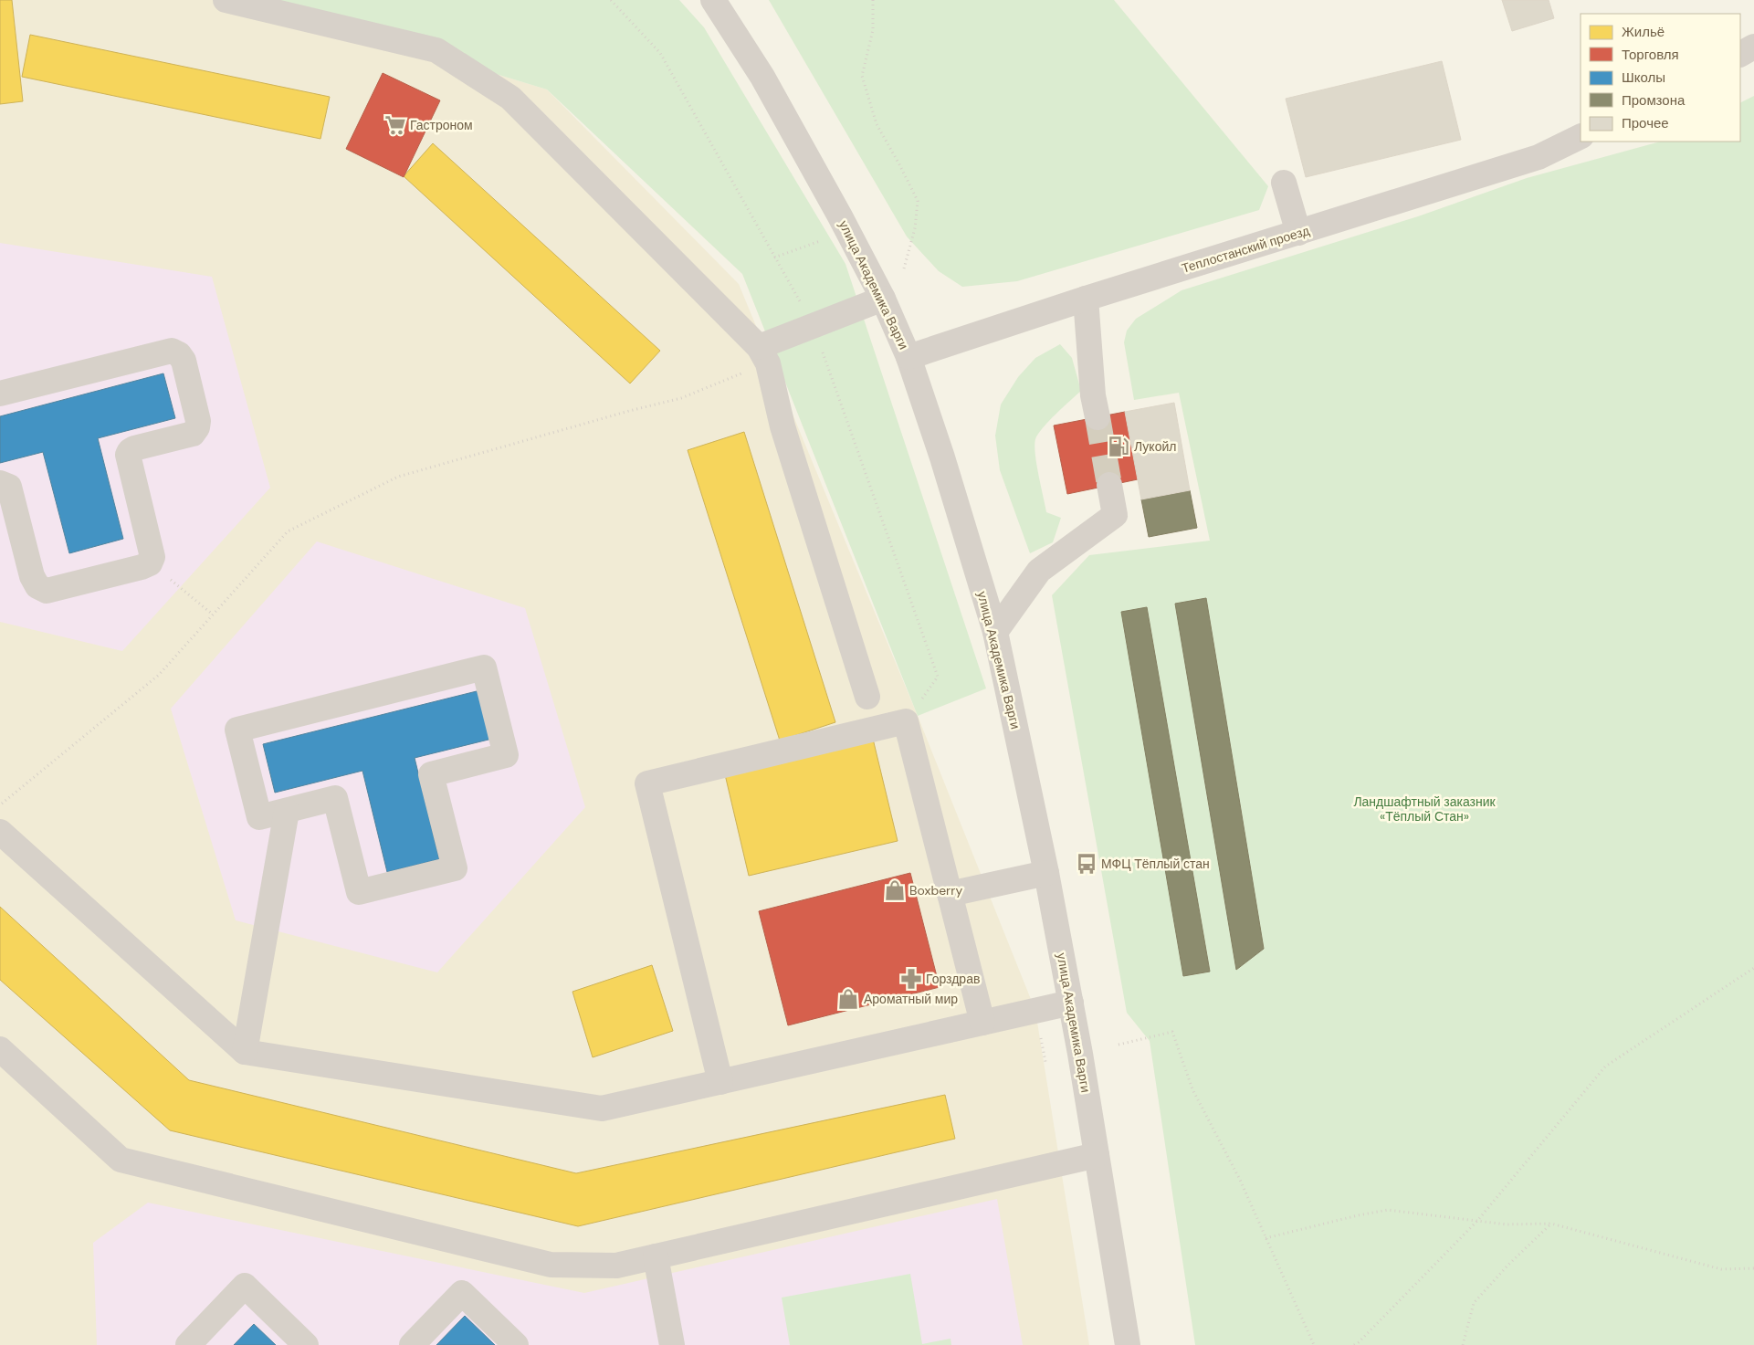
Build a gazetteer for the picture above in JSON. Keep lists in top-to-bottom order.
{
  "streets": {
    "street": ["Теплостанский проезд", "улица Академика Варги"]
  },
  "crossings": [
    ["Теплостанский проезд", "улица Академика Варги"]
  ],
  "parks": ["Ландшафтный заказник «Тёплый Стан»"],
  "places": {
    "supermarket": ["Гастроном"],
    "fuel station": ["Лукойл"],
    "bus stop": ["МФЦ Тёплый стан"],
    "shop": ["Boxberry", "Ароматный мир"],
    "pharmacy": ["Горздрав"]
  },
  "legend": [
    "Жильё",
    "Торговля",
    "Школы",
    "Промзона",
    "Прочее"
  ]
}
